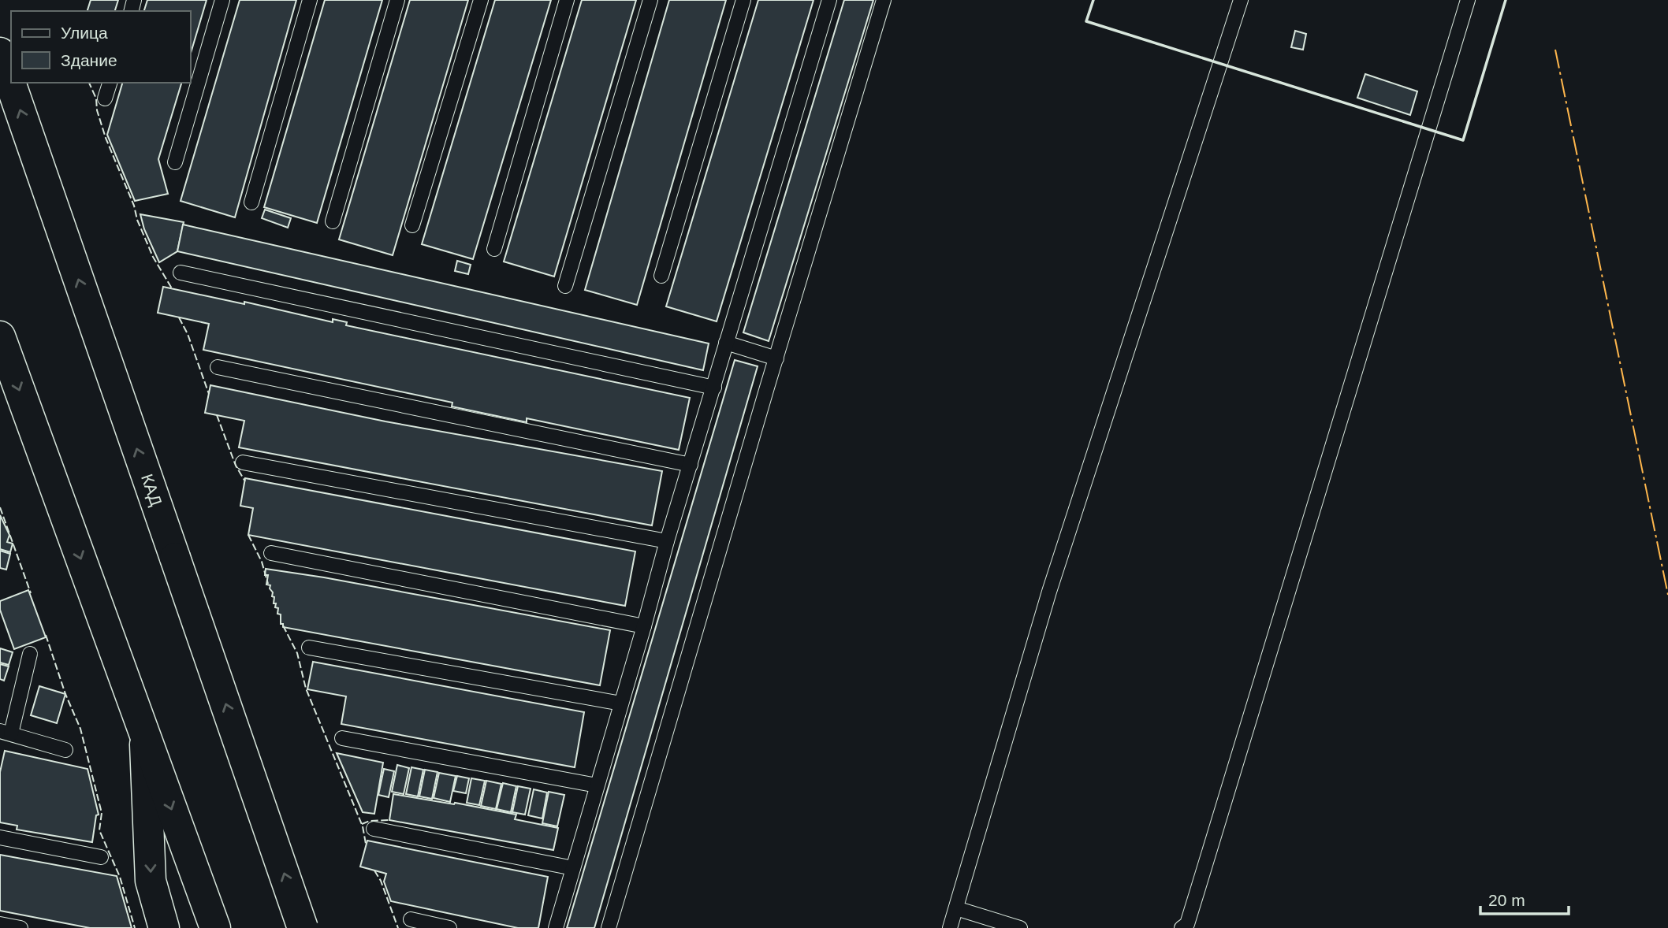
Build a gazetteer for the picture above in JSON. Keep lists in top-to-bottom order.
{
  "streets": {
    "main road": ["КАД"]
  },
  "legend": ["Улица", "Здание"],
  "scale_bar": "20 m"
}
